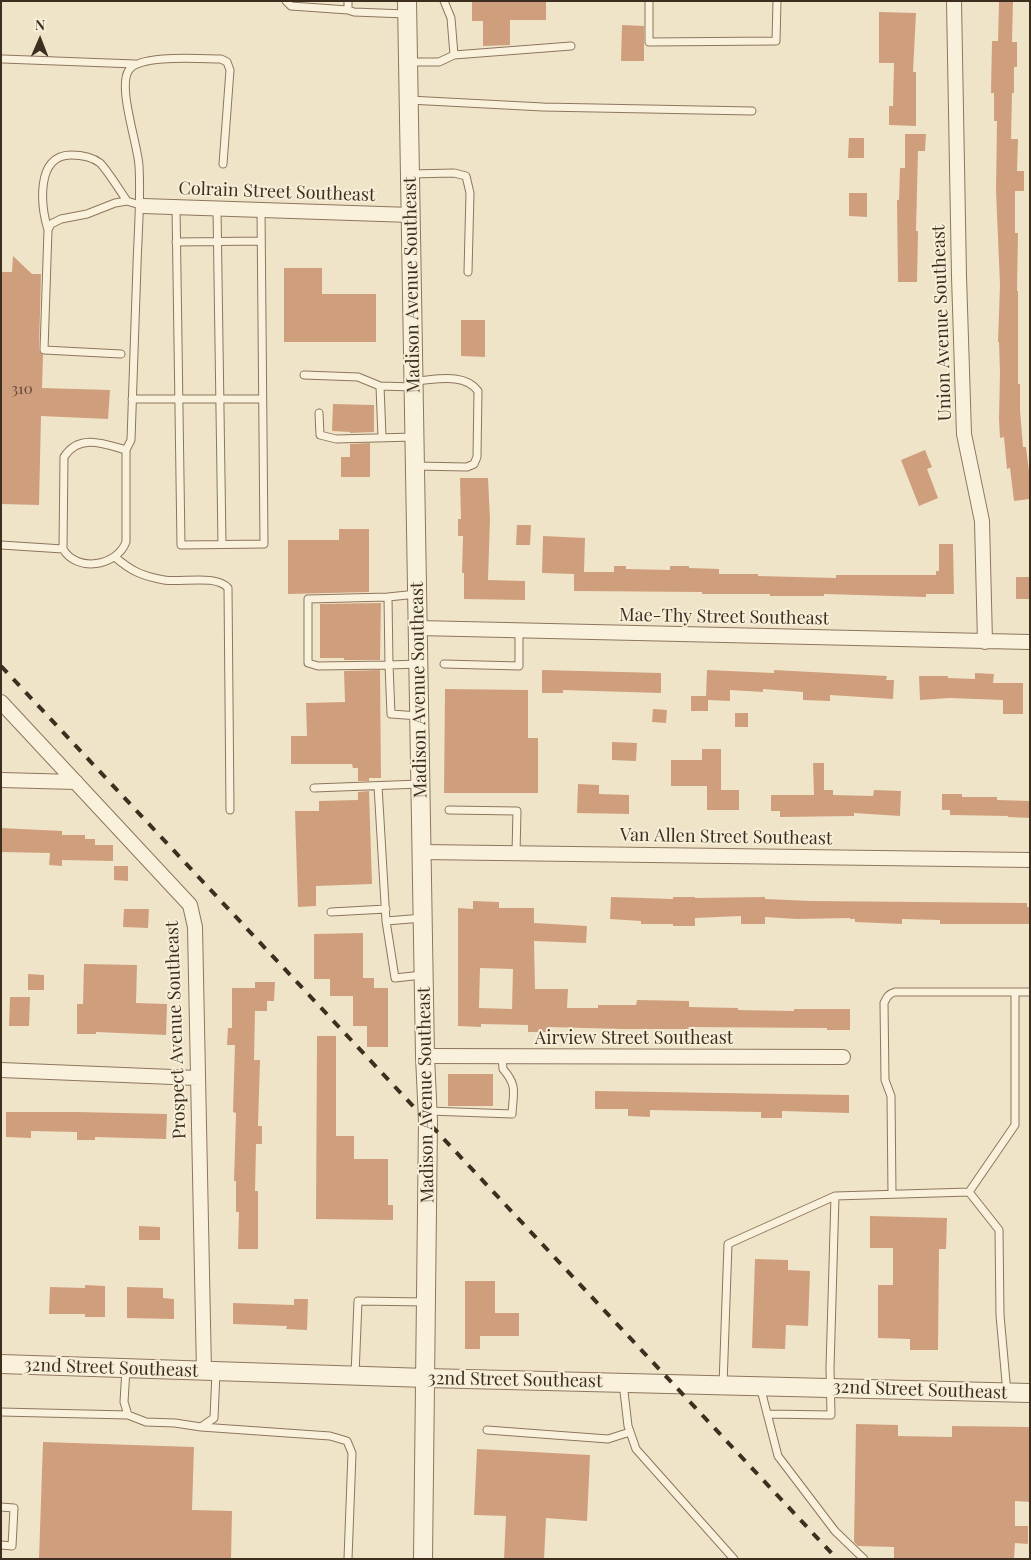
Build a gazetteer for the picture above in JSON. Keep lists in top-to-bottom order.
{
  "streets": {
    "street": [
      "Colrain Street Southeast",
      "Madison Avenue Southeast",
      "Union Avenue Southeast",
      "Mae-Thy Street Southeast",
      "Van Allen Street Southeast",
      "Prospect Avenue Southeast",
      "Airview Street Southeast",
      "32nd Street Southeast"
    ]
  },
  "crossings": [
    ["Colrain Street Southeast", "Madison Avenue Southeast"],
    ["Madison Avenue Southeast", "Mae-Thy Street Southeast"],
    ["Madison Avenue Southeast", "Van Allen Street Southeast"],
    ["Madison Avenue Southeast", "Airview Street Southeast"],
    ["Madison Avenue Southeast", "32nd Street Southeast"],
    ["Union Avenue Southeast", "Mae-Thy Street Southeast"],
    ["Prospect Avenue Southeast", "32nd Street Southeast"]
  ],
  "house_numbers": ["310"],
  "north": "top"
}
